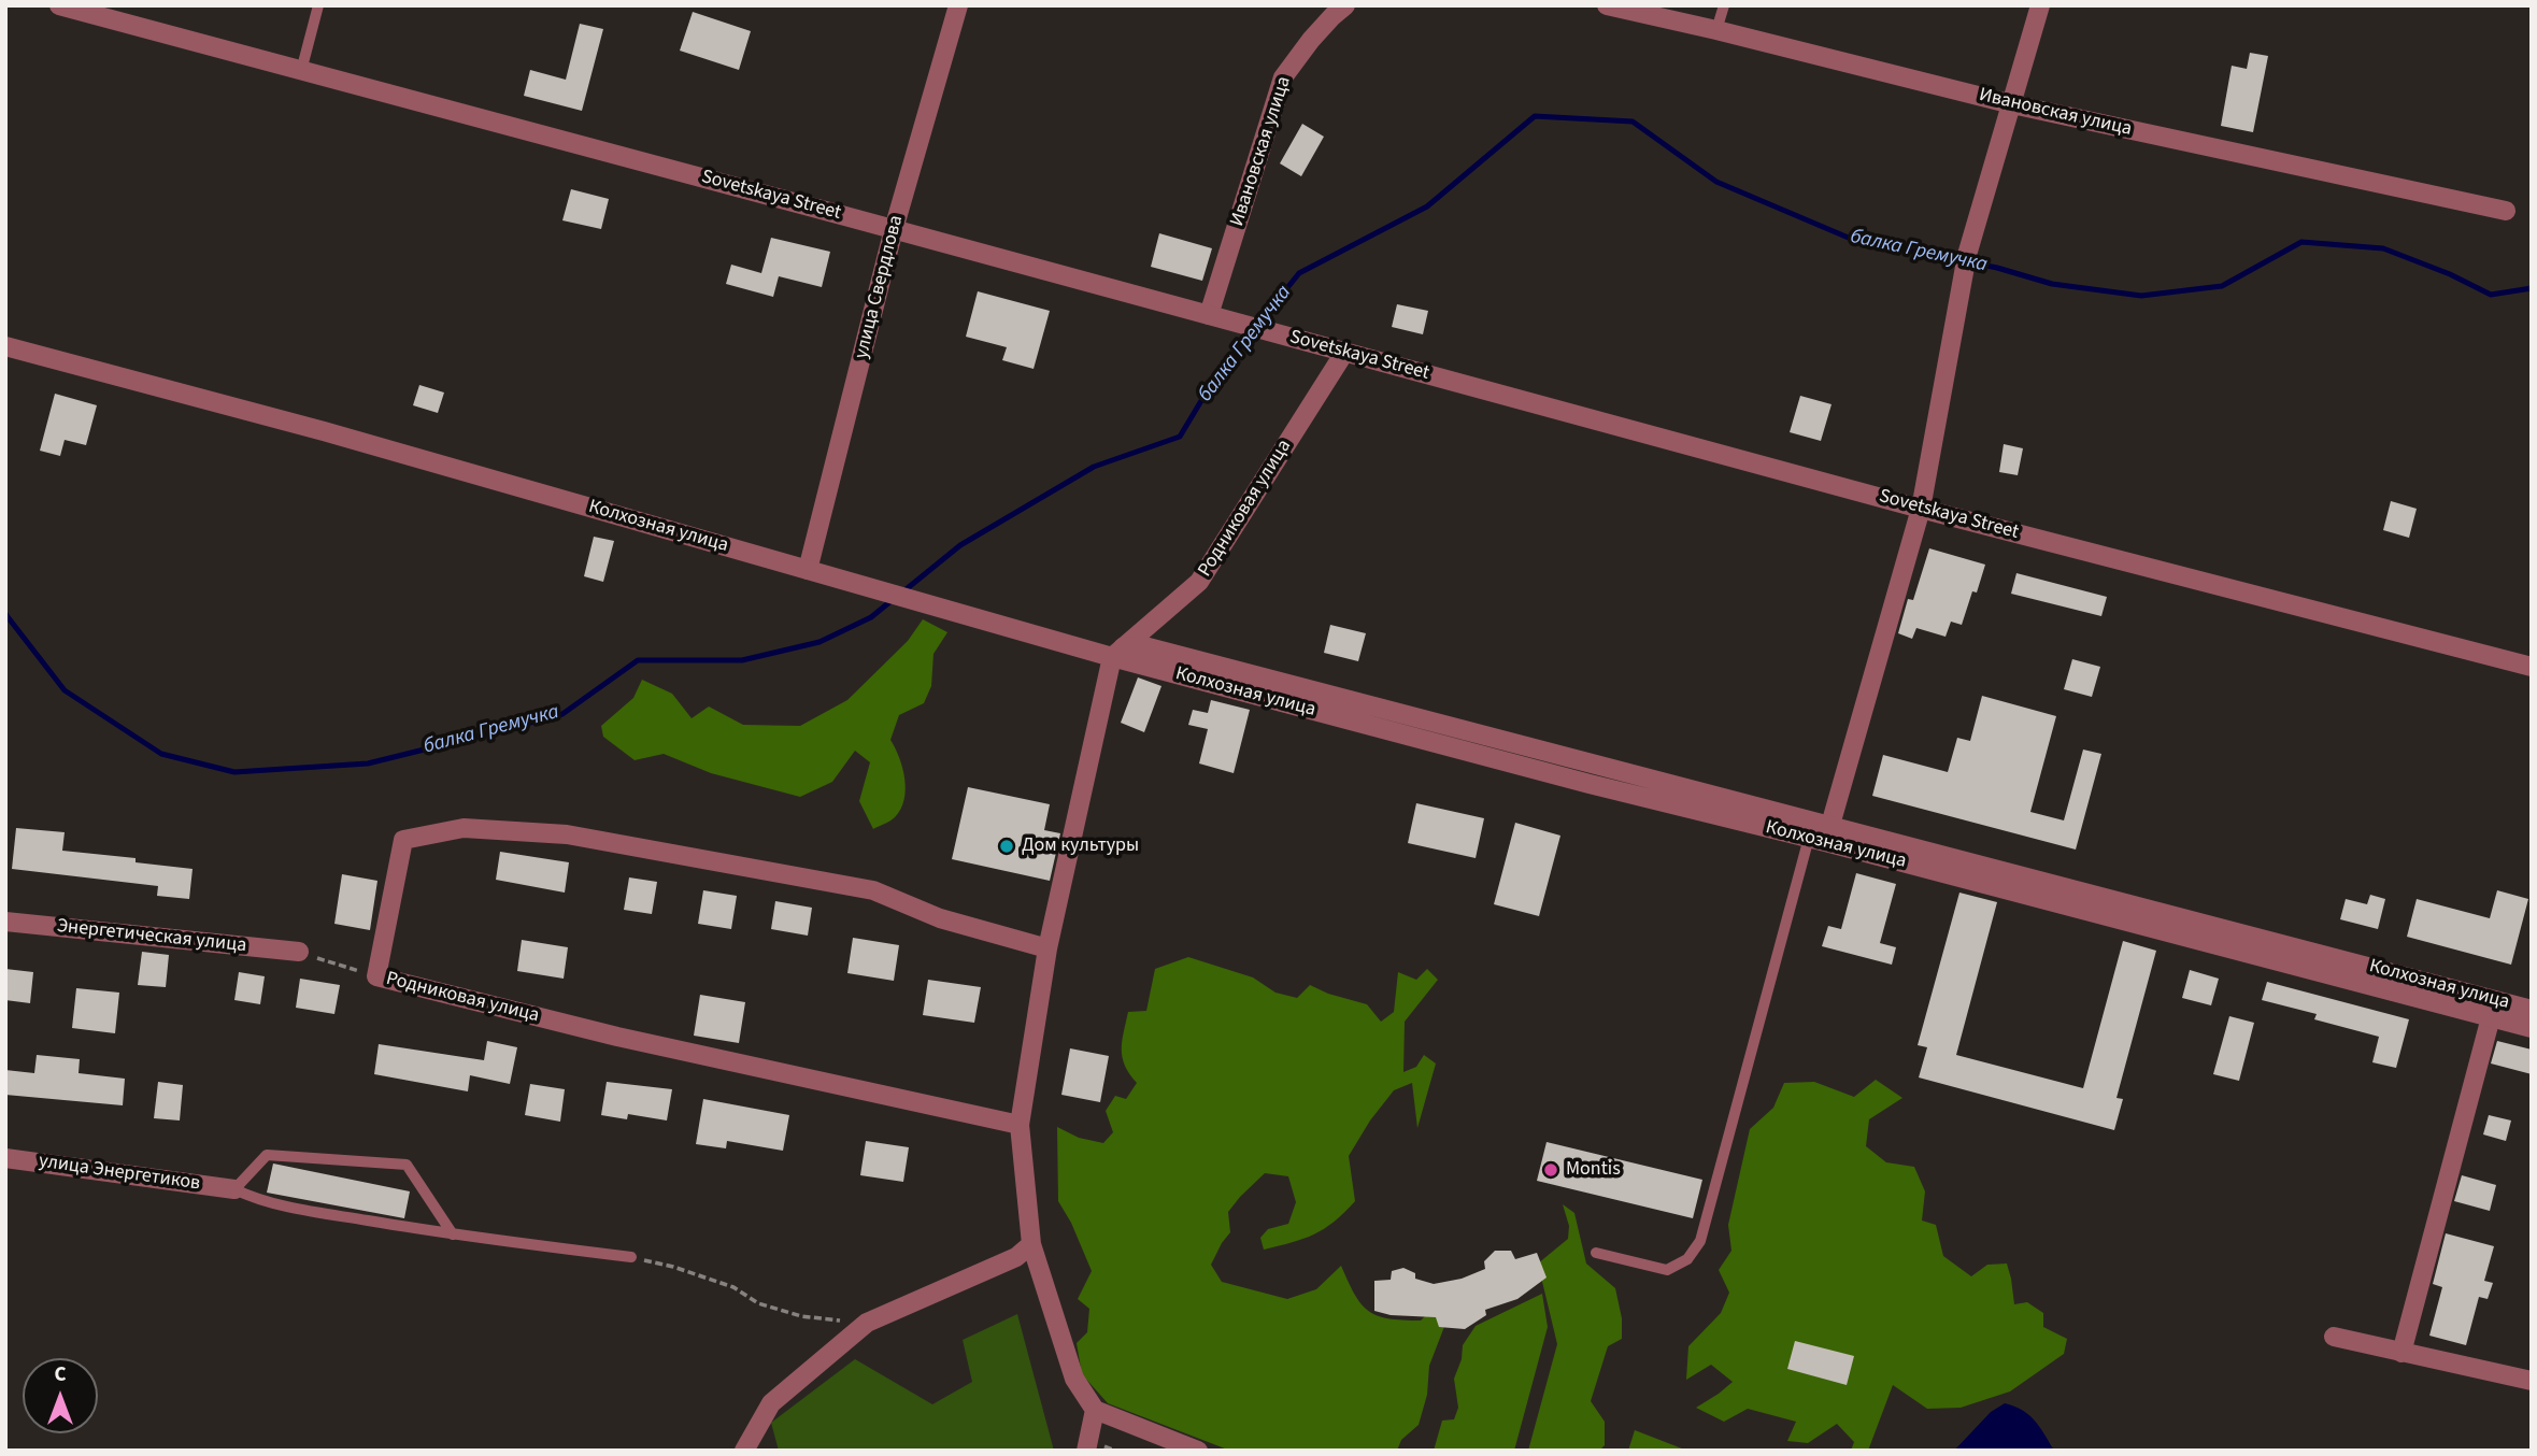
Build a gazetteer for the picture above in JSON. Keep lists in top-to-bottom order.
{
  "streets": {
    "street": [
      "Ивановская улица",
      "Sovetskaya Street",
      "улица Свердлова",
      "Родниковая улица",
      "Колхозная улица",
      "Энергетическая улица",
      "улица Энергетиков"
    ]
  },
  "crossings": [
    ["Ивановская улица", "Sovetskaya Street"],
    ["Sovetskaya Street", "улица Свердлова"],
    ["Sovetskaya Street", "Родниковая улица"],
    ["улица Свердлова", "Колхозная улица"],
    ["Родниковая улица", "Колхозная улица"]
  ],
  "water": ["балка Гремучка"],
  "places": ["Дом культуры", "Montis"],
  "north": "top"
}
